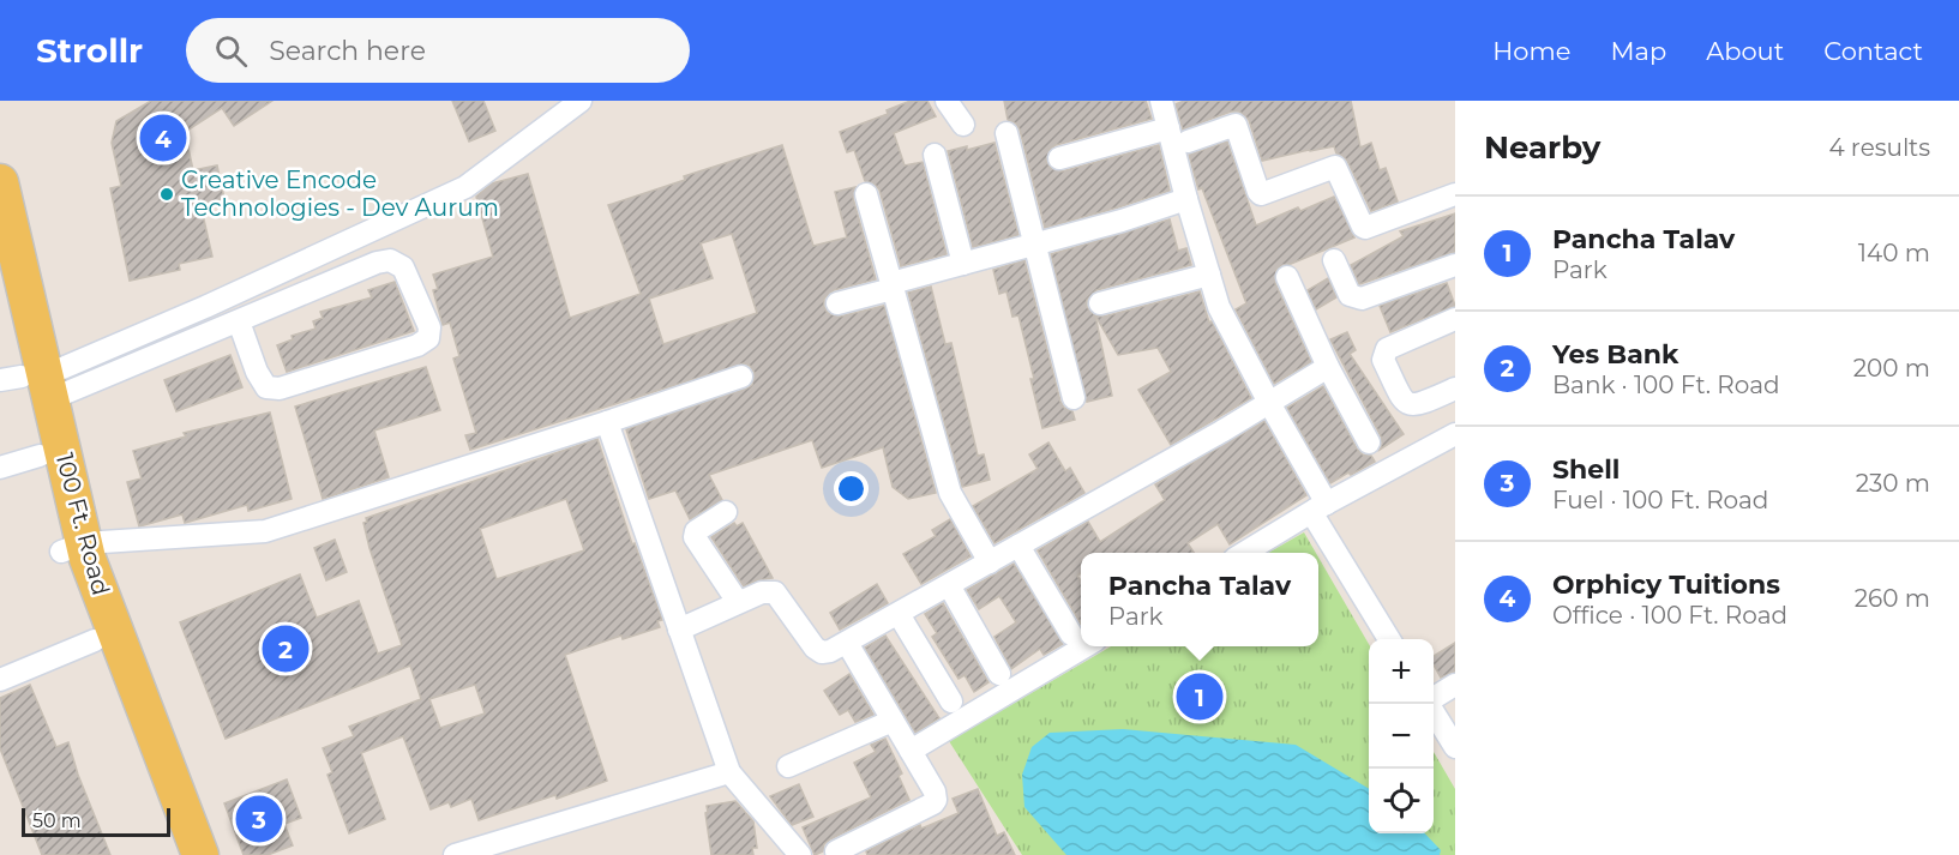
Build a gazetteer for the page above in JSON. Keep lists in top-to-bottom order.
{
  "streets": {
    "main road": ["100 Ft. Road"]
  },
  "places": ["Creative Encode Technologies - Dev Aurum"],
  "scale_bar": "50 m",
  "page": {
    "header": "Strollr",
    "search": "Search here",
    "nav": [
      "Home",
      "Map",
      "About",
      "Contact"
    ],
    "heading": ["Nearby", "4 results"],
    "pins": [
      "4",
      "2",
      "1",
      "3"
    ],
    "list": [
      {
        "mark": "1",
        "name": "Pancha Talav",
        "note": "Park",
        "value": "140 m"
      },
      {
        "mark": "2",
        "name": "Yes Bank",
        "note": "Bank · 100 Ft. Road",
        "value": "200 m"
      },
      {
        "mark": "3",
        "name": "Shell",
        "note": "Fuel · 100 Ft. Road",
        "value": "230 m"
      },
      {
        "mark": "4",
        "name": "Orphicy Tuitions",
        "note": "Office · 100 Ft. Road",
        "value": "260 m"
      }
    ],
    "popup": ["Pancha Talav", "Park"],
    "map_buttons": ["+", "−"],
    "scale": "50 m"
  }
}
